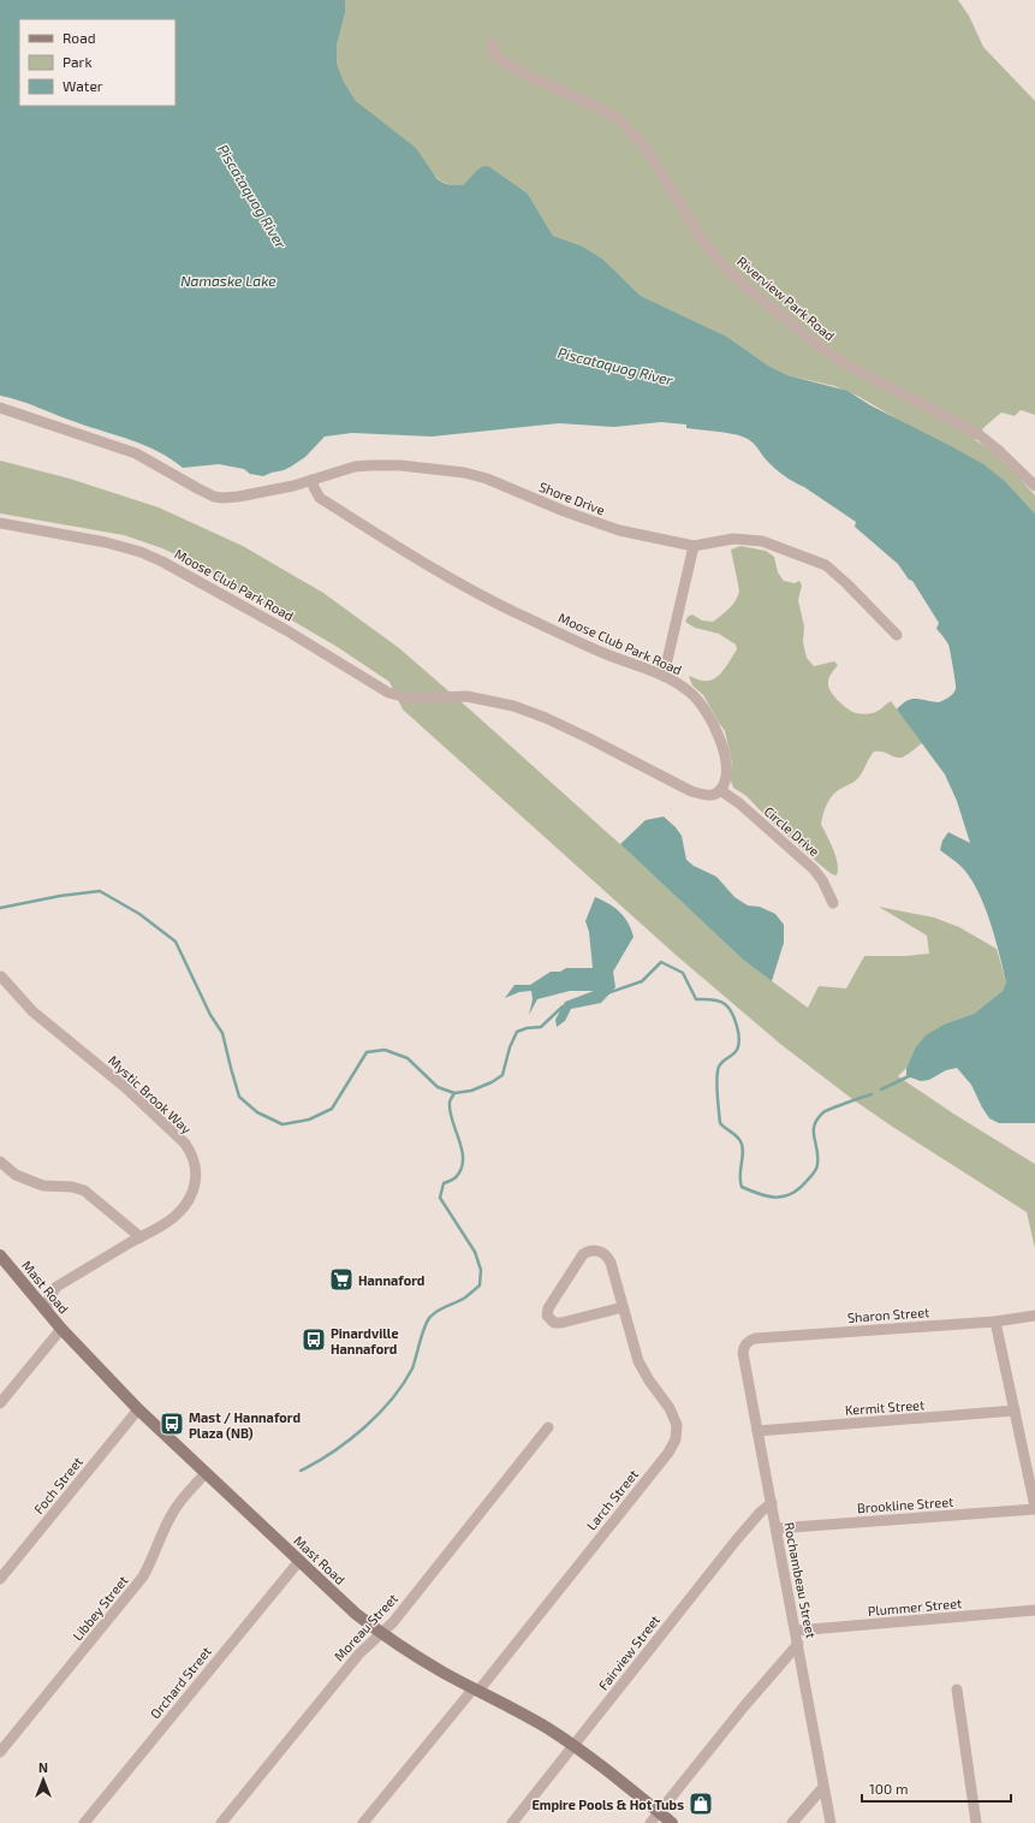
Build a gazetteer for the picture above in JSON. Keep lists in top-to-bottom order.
{
  "streets": {
    "main road": ["Mast Road"],
    "street": [
      "Riverview Park Road",
      "Shore Drive",
      "Moose Club Park Road",
      "Circle Drive",
      "Mystic Brook Way",
      "Sharon Street",
      "Kermit Street",
      "Foch Street",
      "Larch Street",
      "Brookline Street",
      "Rochambeau Street",
      "Plummer Street",
      "Libbey Street",
      "Moreau Street",
      "Fairview Street",
      "Orchard Street"
    ]
  },
  "crossings": [
    ["Shore Drive", "Moose Club Park Road"],
    ["Moose Club Park Road", "Circle Drive"],
    ["Mystic Brook Way", "Mast Road"],
    ["Mast Road", "Foch Street"],
    ["Mast Road", "Larch Street"],
    ["Mast Road", "Libbey Street"],
    ["Mast Road", "Moreau Street"],
    ["Mast Road", "Fairview Street"],
    ["Mast Road", "Orchard Street"],
    ["Sharon Street", "Rochambeau Street"],
    ["Kermit Street", "Rochambeau Street"],
    ["Brookline Street", "Rochambeau Street"],
    ["Rochambeau Street", "Plummer Street"],
    ["Rochambeau Street", "Fairview Street"]
  ],
  "water": ["Piscataquog River", "Namaske Lake"],
  "places": {
    "supermarket": ["Hannaford"],
    "bus stop": ["Pinardville Hannaford", "Mast / Hannaford Plaza (NB)"],
    "shop": ["Empire Pools & Hot Tubs"]
  },
  "legend": ["Road", "Park", "Water"],
  "scale_bar": "100 m",
  "north": "top"
}
